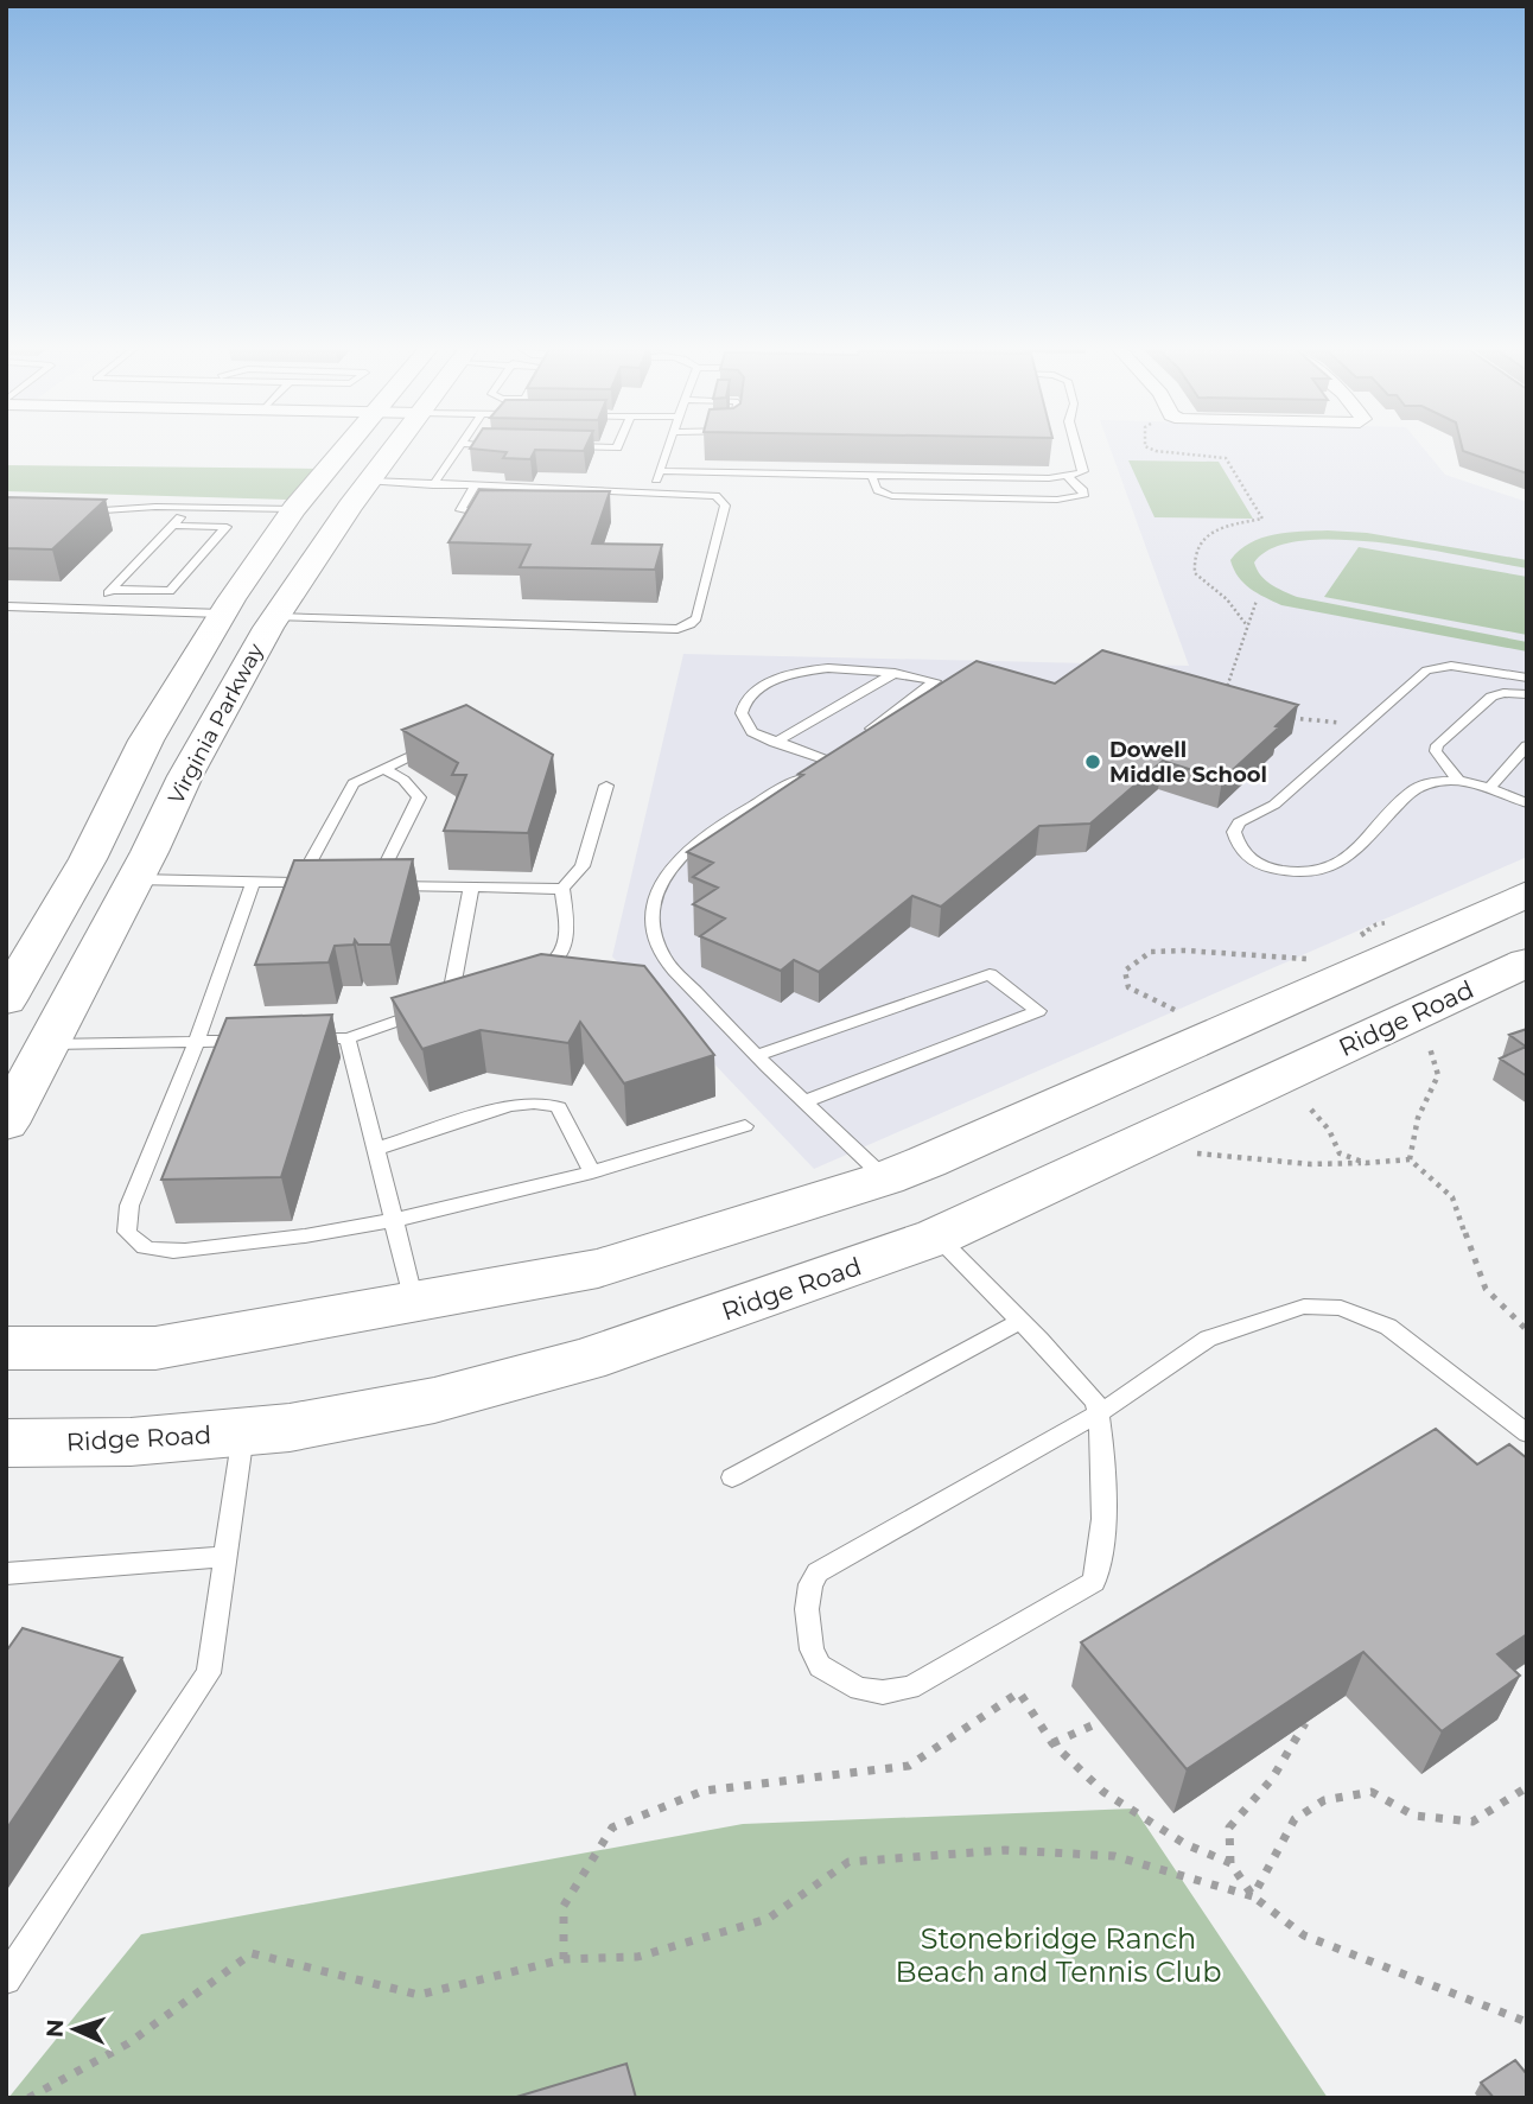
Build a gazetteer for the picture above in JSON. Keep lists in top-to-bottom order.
{
  "streets": {
    "main road": ["Virginia Parkway", "Ridge Road"]
  },
  "parks": ["Stonebridge Ranch Beach and Tennis Club"],
  "places": ["Dowell Middle School"],
  "north": "left"
}
